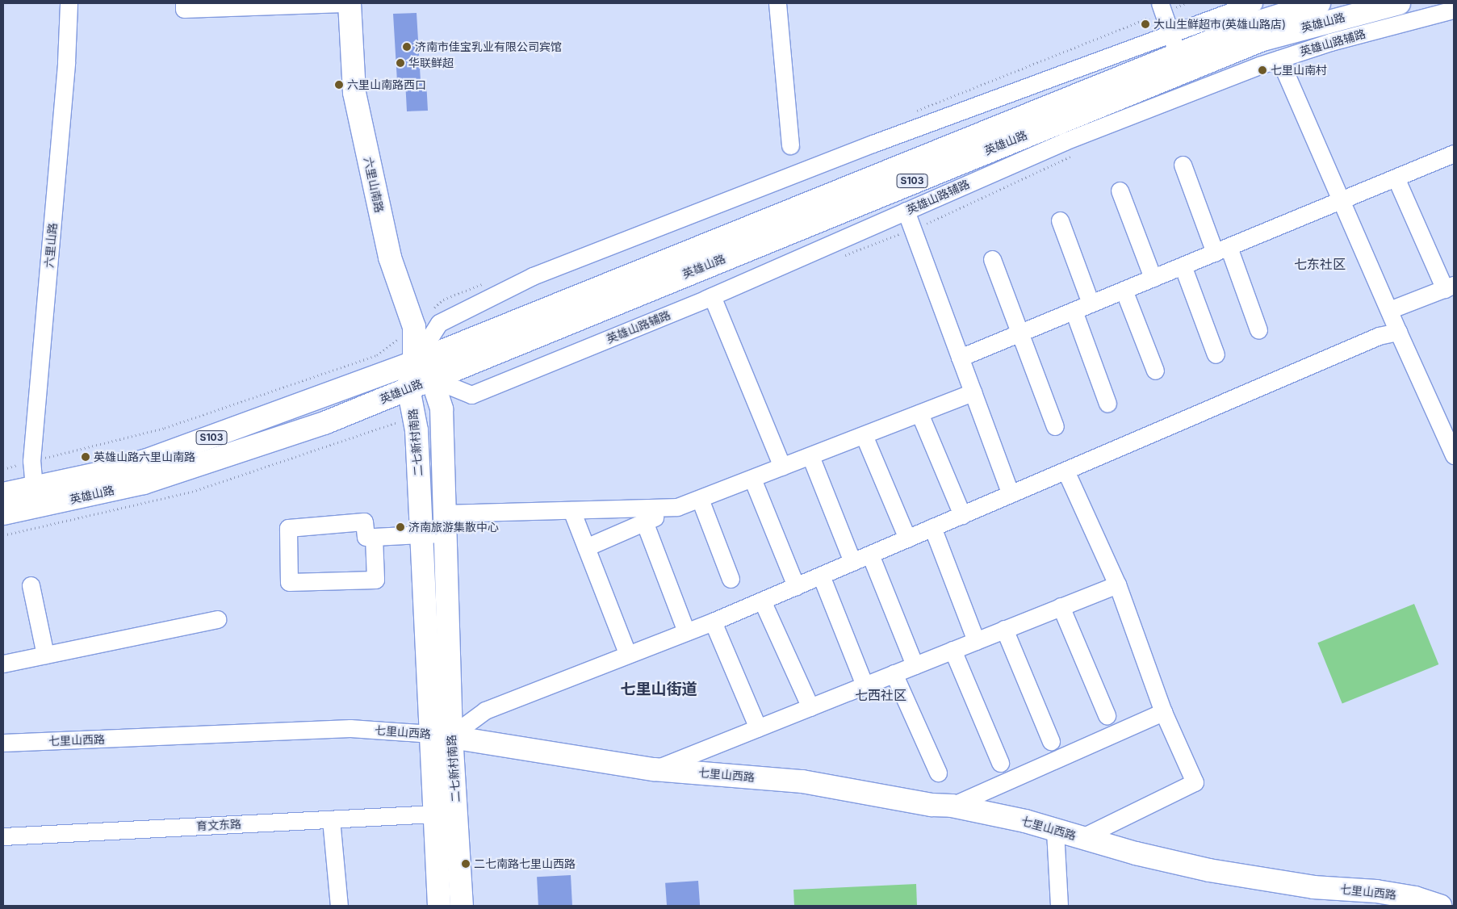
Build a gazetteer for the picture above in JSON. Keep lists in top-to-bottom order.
{
  "streets": {
    "main road": [
      "英雄山路",
      "S103",
      "六里山南路",
      "二七新村南路",
      "七里山西路"
    ],
    "street": ["英雄山路辅路", "六里山路", "育文东路"]
  },
  "crossings": [
    ["英雄山路", "英雄山路辅路"],
    ["英雄山路", "六里山南路"],
    ["英雄山路", "六里山路"],
    ["英雄山路", "二七新村南路"],
    ["英雄山路辅路", "二七新村南路"],
    ["六里山南路", "二七新村南路"],
    ["二七新村南路", "七里山西路"],
    ["二七新村南路", "育文东路"]
  ],
  "districts": ["七东社区", "七里山街道", "七西社区"],
  "places": [
    "大山生鲜超市(英雄山路店)",
    "济南市佳宝乳业有限公司宾馆",
    "华联鲜超",
    "七里山南村",
    "六里山南路西口",
    "英雄山路六里山南路",
    "济南旅游集散中心",
    "二七南路七里山西路"
  ]
}
